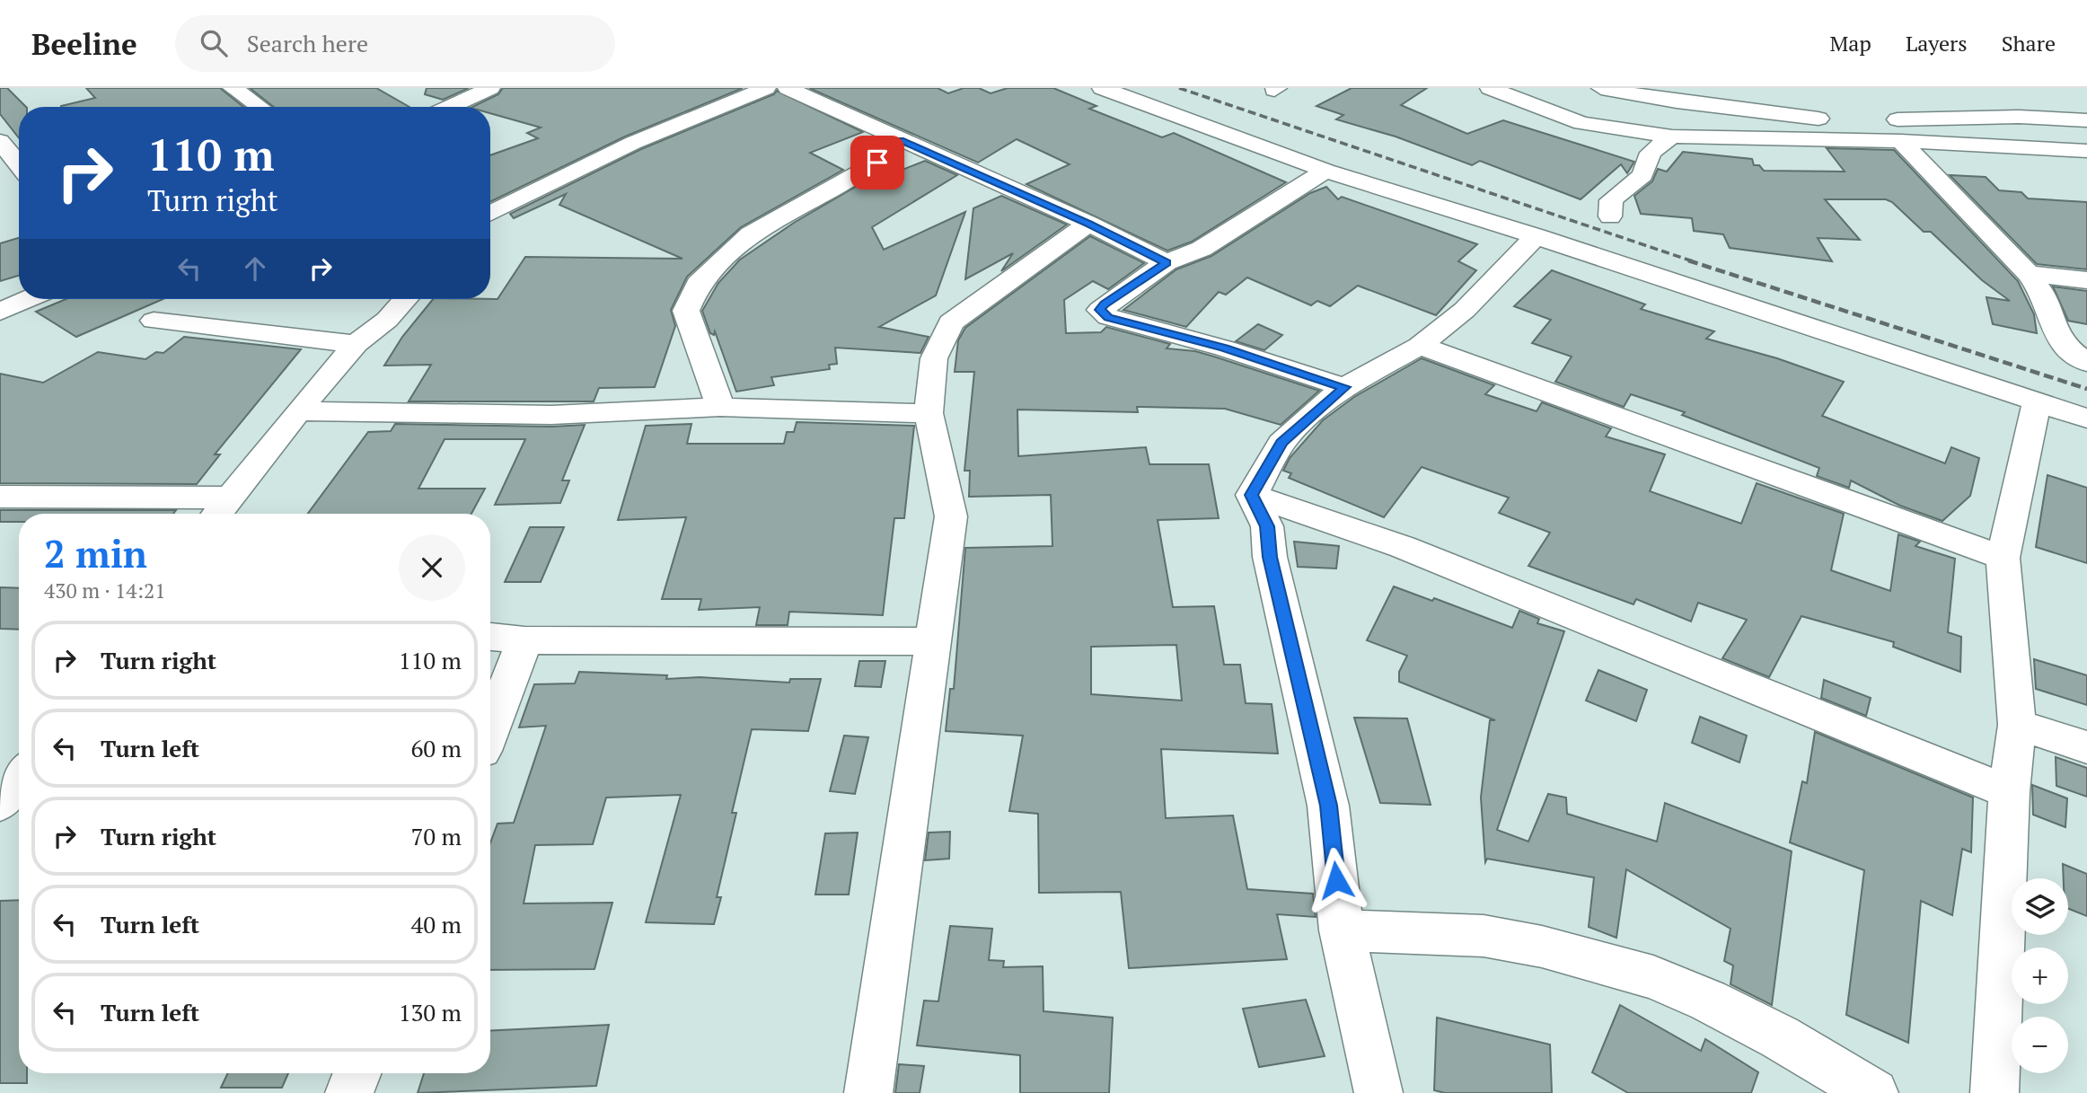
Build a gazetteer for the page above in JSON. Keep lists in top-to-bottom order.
{
  "page": {
    "header": "Beeline",
    "search": "Search here",
    "nav": ["Map", "Layers", "Share"],
    "turn": ["110 m", "Turn right"],
    "heading": ["2 min", "430 m · 14:21"],
    "list": [
      {
        "name": "Turn right",
        "value": "110 m"
      },
      {
        "name": "Turn left",
        "value": "60 m"
      },
      {
        "name": "Turn right",
        "value": "70 m"
      },
      {
        "name": "Turn left",
        "value": "40 m"
      },
      {
        "name": "Turn left",
        "value": "130 m"
      }
    ],
    "map_buttons": ["+", "−"]
  }
}
